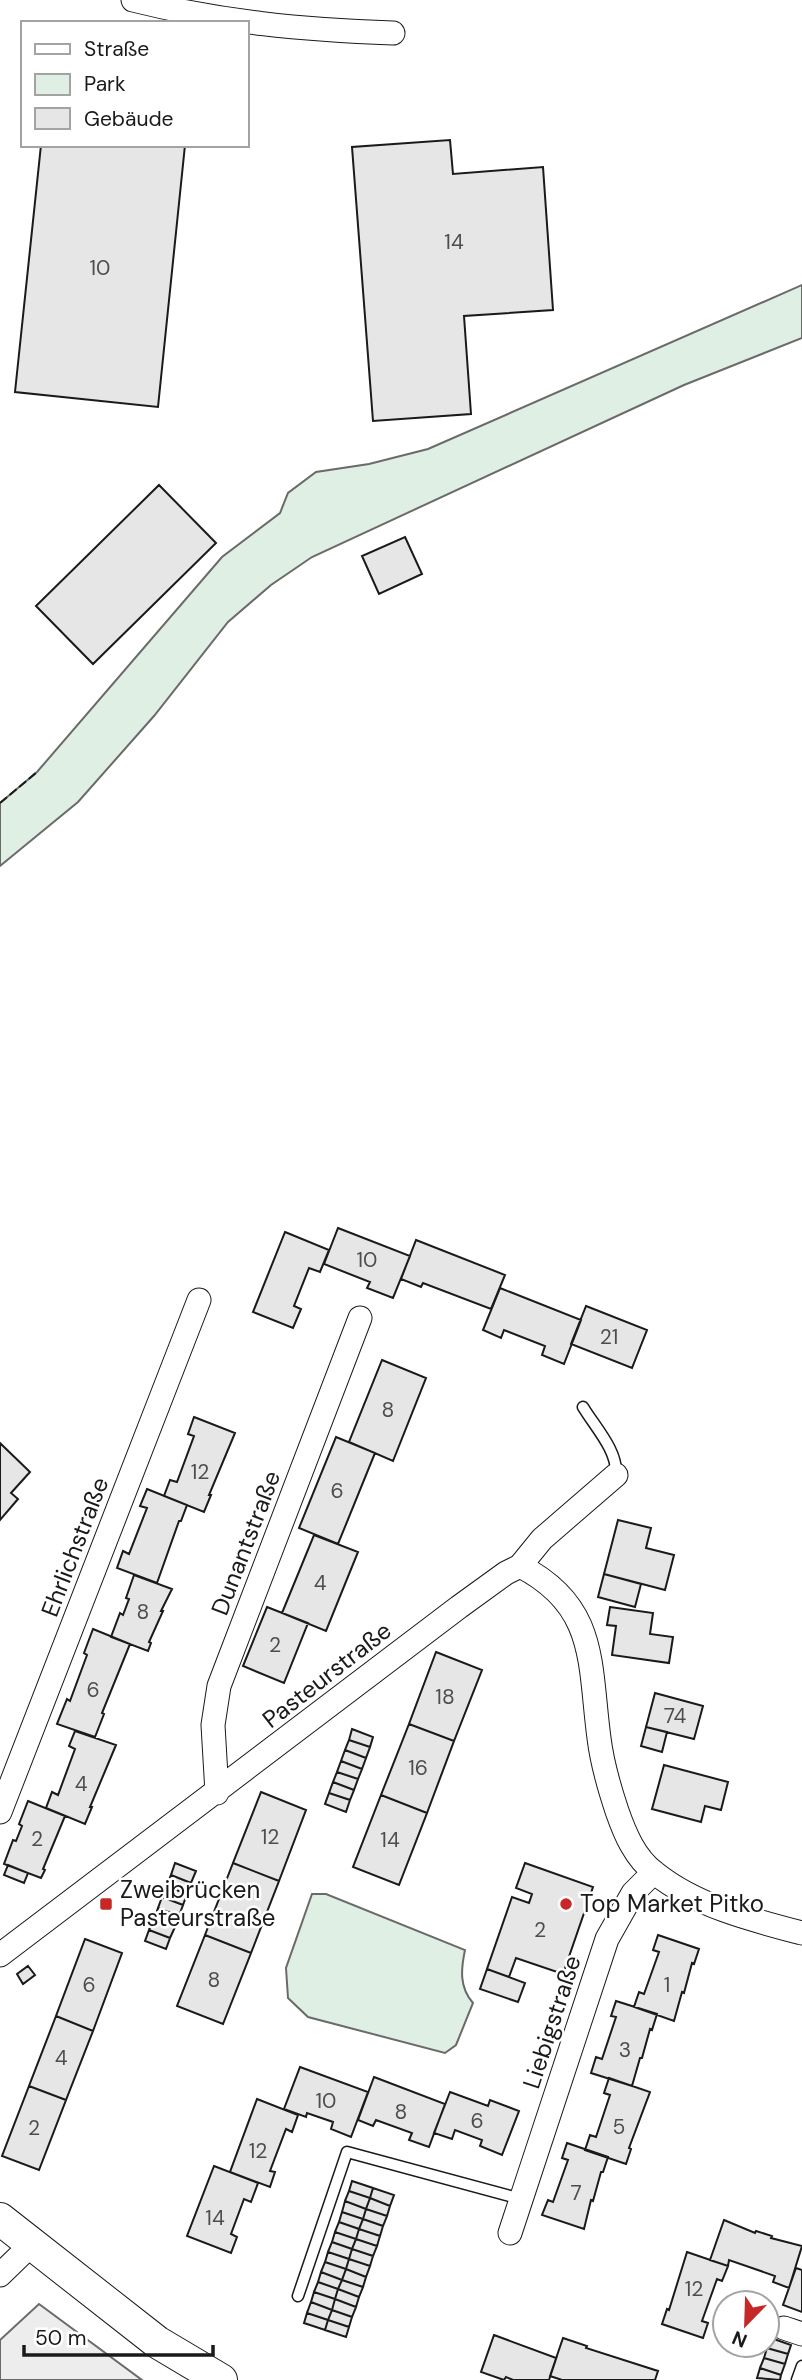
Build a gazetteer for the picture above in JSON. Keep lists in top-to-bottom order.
{
  "streets": {
    "street": [
      "Dunantstraße",
      "Ehrlichstraße",
      "Pasteurstraße",
      "Liebigstraße"
    ]
  },
  "crossings": [
    ["Dunantstraße", "Pasteurstraße"]
  ],
  "places": {
    "transit": ["Zweibrücken Pasteurstraße"],
    "other": ["Top Market Pitko"]
  },
  "house_numbers": [
    "14",
    "10",
    "10",
    "21",
    "8",
    "12",
    "6",
    "4",
    "8",
    "2",
    "6",
    "18",
    "74",
    "16",
    "4",
    "12",
    "2",
    "14",
    "2",
    "8",
    "6",
    "1",
    "3",
    "4",
    "10",
    "8",
    "6",
    "5",
    "2",
    "12",
    "7",
    "14",
    "12"
  ],
  "legend": ["Straße", "Park", "Gebäude"],
  "scale_bar": "50 m",
  "north": "bottom left"
}
